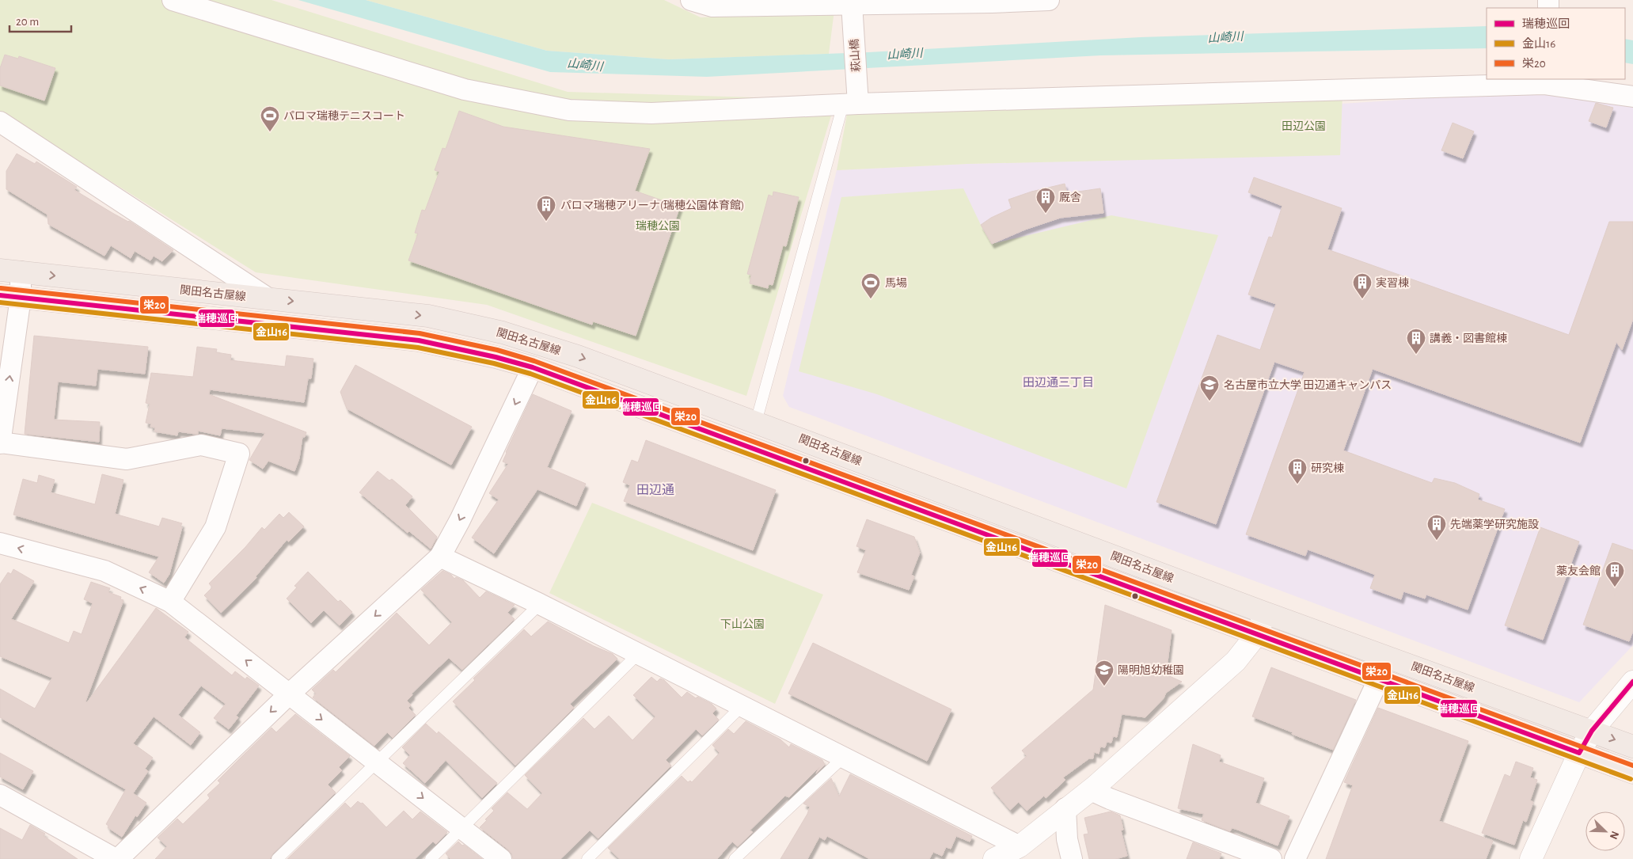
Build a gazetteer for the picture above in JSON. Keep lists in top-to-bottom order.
{
  "streets": {
    "main road": ["関田名古屋線"],
    "street": ["萩山橋"]
  },
  "districts": ["田辺通三丁目", "田辺通"],
  "water": ["山崎川"],
  "parks": ["田辺公園", "瑞穂公園", "下山公園"],
  "places": {
    "sports": ["パロマ瑞穂テニスコート", "馬場"],
    "building": [
      "厩舎",
      "パロマ瑞穂アリーナ(瑞穂公園体育館)",
      "実習棟",
      "講義・図書館棟",
      "研究棟",
      "先端薬学研究施設",
      "薬友会館"
    ],
    "school or university": ["名古屋市立大学 田辺通キャンパス", "陽明旭幼稚園"]
  },
  "lines": ["transit line 栄20", "transit line 瑞穂巡回", "transit line 金山16"],
  "legend": ["瑞穂巡回", "金山16", "栄20"],
  "scale_bar": "20 m",
  "north": "bottom right"
}
